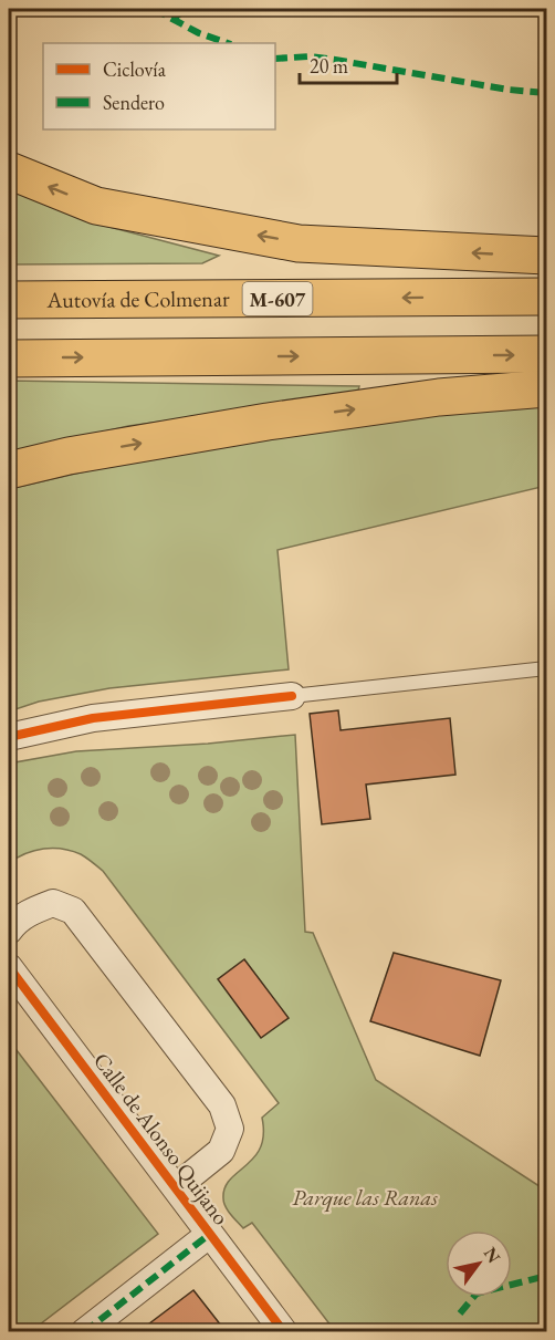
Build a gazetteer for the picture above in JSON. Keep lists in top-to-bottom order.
{
  "streets": {
    "highway": ["M-607", "Autovía de Colmenar"],
    "street": ["Calle de Alonso Quijano"]
  },
  "parks": ["Parque las Ranas"],
  "legend": ["Ciclovía", "Sendero"],
  "scale_bar": "20 m",
  "north": "top right"
}
